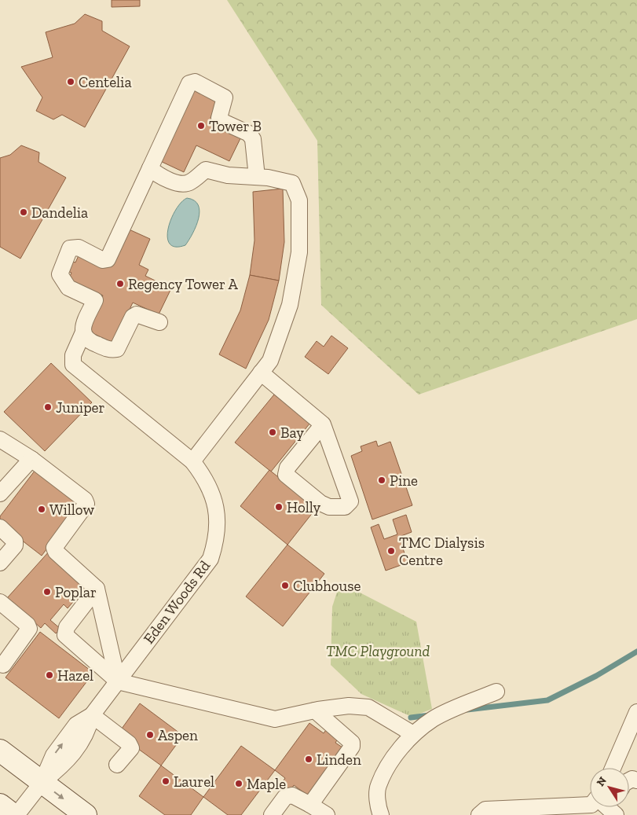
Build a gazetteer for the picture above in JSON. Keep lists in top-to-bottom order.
{
  "streets": {
    "street": ["Eden Woods Rd"]
  },
  "parks": ["TMC Playground"],
  "places": [
    "Centelia",
    "Tower B",
    "Dandelia",
    "Regency Tower A",
    "Juniper",
    "Bay",
    "Pine",
    "Holly",
    "Willow",
    "TMC Dialysis Centre",
    "Clubhouse",
    "Poplar",
    "Hazel",
    "Aspen",
    "Linden",
    "Laurel",
    "Maple"
  ],
  "north": "top left"
}
